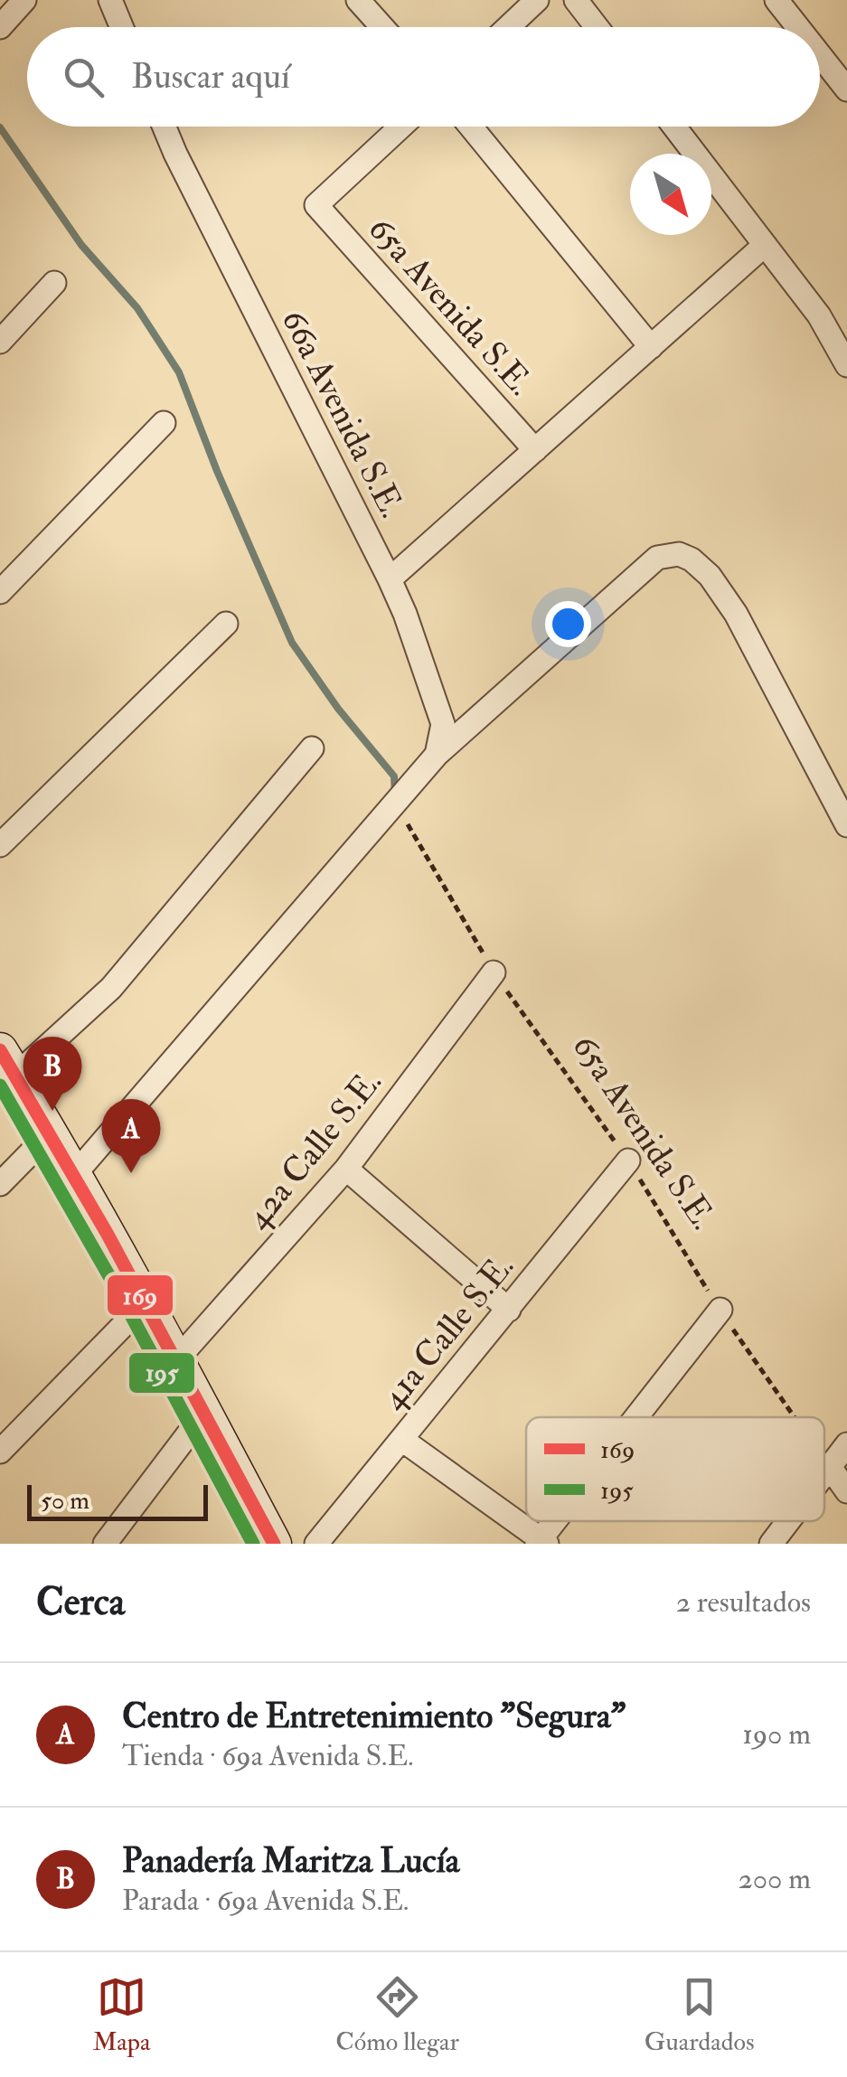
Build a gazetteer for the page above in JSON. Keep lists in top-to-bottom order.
{
  "streets": {
    "street": [
      "65a Avenida S.E.",
      "66a Avenida S.E.",
      "42a Calle S.E.",
      "41a Calle S.E."
    ]
  },
  "crossings": [
    ["65a Avenida S.E.", "42a Calle S.E."],
    ["65a Avenida S.E.", "41a Calle S.E."]
  ],
  "lines": ["transit line 169", "transit line 195"],
  "legend": ["169", "195"],
  "scale_bar": "50 m",
  "north": "bottom right",
  "page": {
    "search": "Buscar aquí",
    "pins": ["B", "A"],
    "scale": "50 m",
    "heading": ["Cerca", "2 resultados"],
    "list": [
      {
        "mark": "A",
        "name": "Centro de Entretenimiento \"Segura\"",
        "note": "Tienda · 69a Avenida S.E.",
        "value": "190 m"
      },
      {
        "mark": "B",
        "name": "Panadería Maritza Lucía",
        "note": "Parada · 69a Avenida S.E.",
        "value": "200 m"
      }
    ],
    "nav": ["Mapa", "Cómo llegar", "Guardados"]
  }
}
